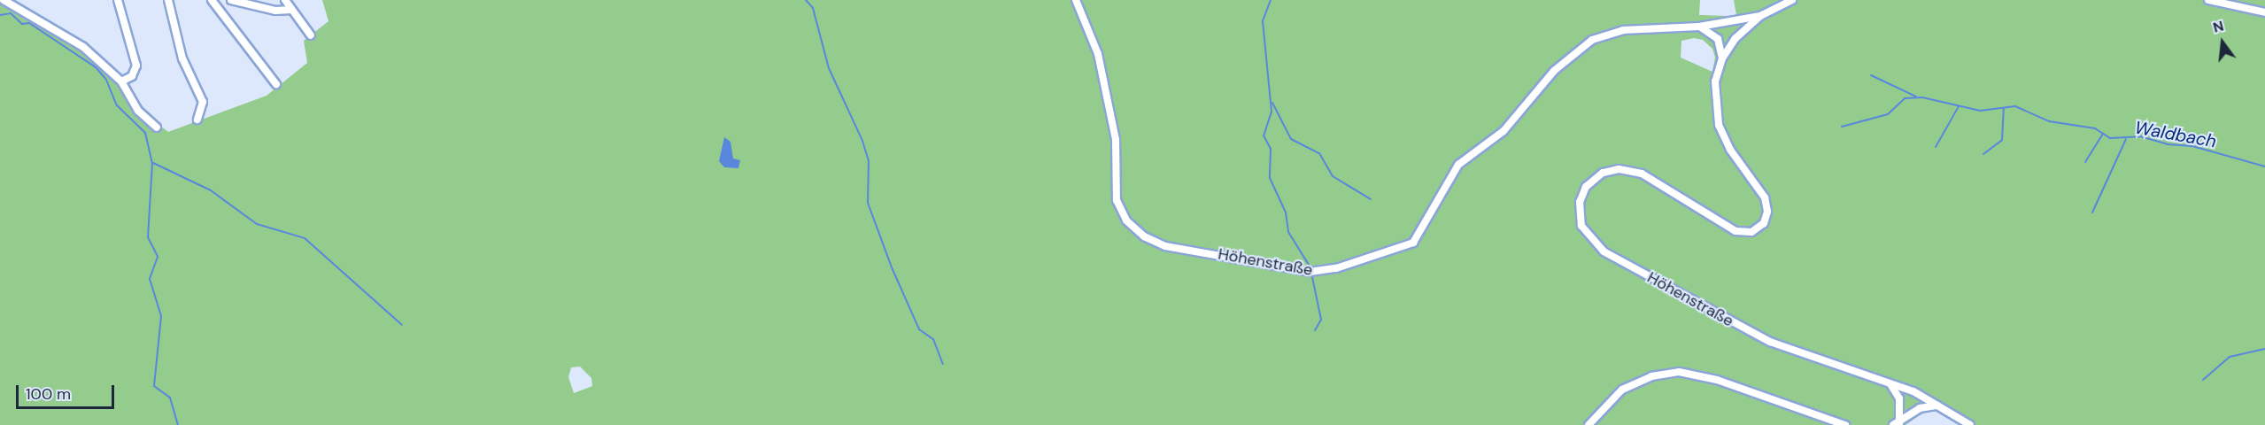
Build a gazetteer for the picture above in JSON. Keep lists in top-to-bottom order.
{
  "streets": {
    "street": ["Höhenstraße"]
  },
  "water": ["Waldbach"],
  "scale_bar": "100 m",
  "north": "top"
}
